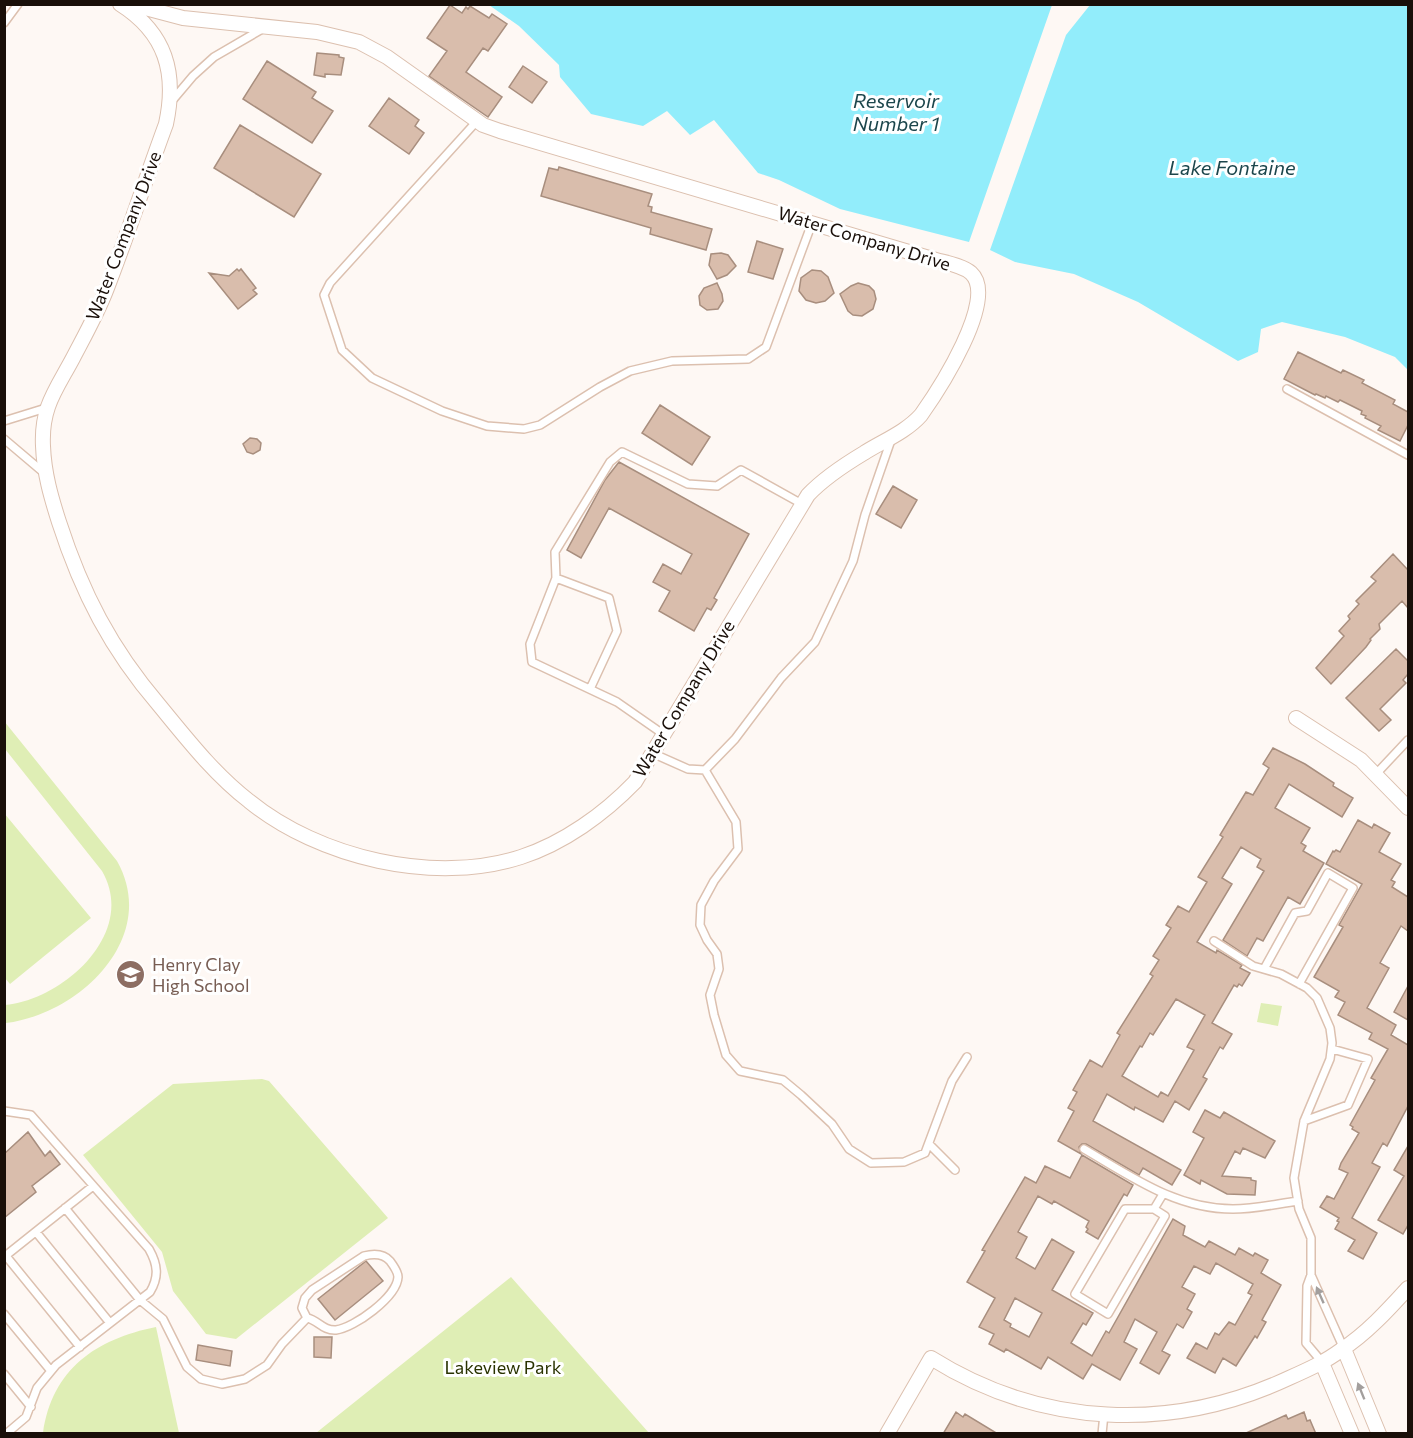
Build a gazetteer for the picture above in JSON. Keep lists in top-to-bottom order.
{
  "streets": {
    "street": ["Water Company Drive"]
  },
  "water": ["Reservoir Number 1", "Lake Fontaine"],
  "parks": ["Lakeview Park"],
  "places": {
    "school or university": ["Henry Clay High School"]
  }
}
